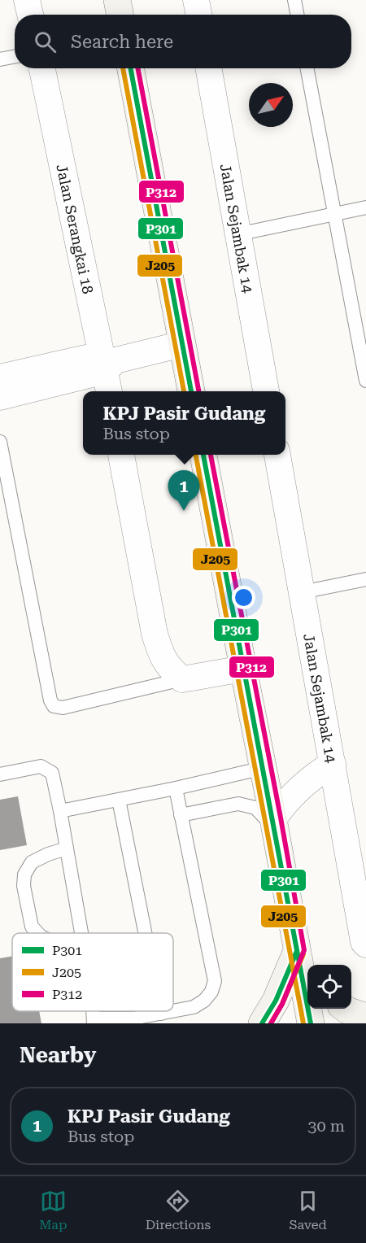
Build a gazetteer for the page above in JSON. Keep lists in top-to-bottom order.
{
  "streets": {
    "street": ["Jalan Serangkai 18", "Jalan Sejambak 14"]
  },
  "lines": ["transit line P301", "transit line J205", "transit line P312"],
  "legend": ["P301", "J205", "P312"],
  "north": "top right",
  "page": {
    "search": "Search here",
    "popup": ["KPJ Pasir Gudang", "Bus stop"],
    "pins": "1",
    "heading": "Nearby",
    "list": [
      {
        "mark": "1",
        "name": "KPJ Pasir Gudang",
        "note": "Bus stop",
        "value": "30 m"
      }
    ],
    "nav": ["Map", "Directions", "Saved"]
  }
}
